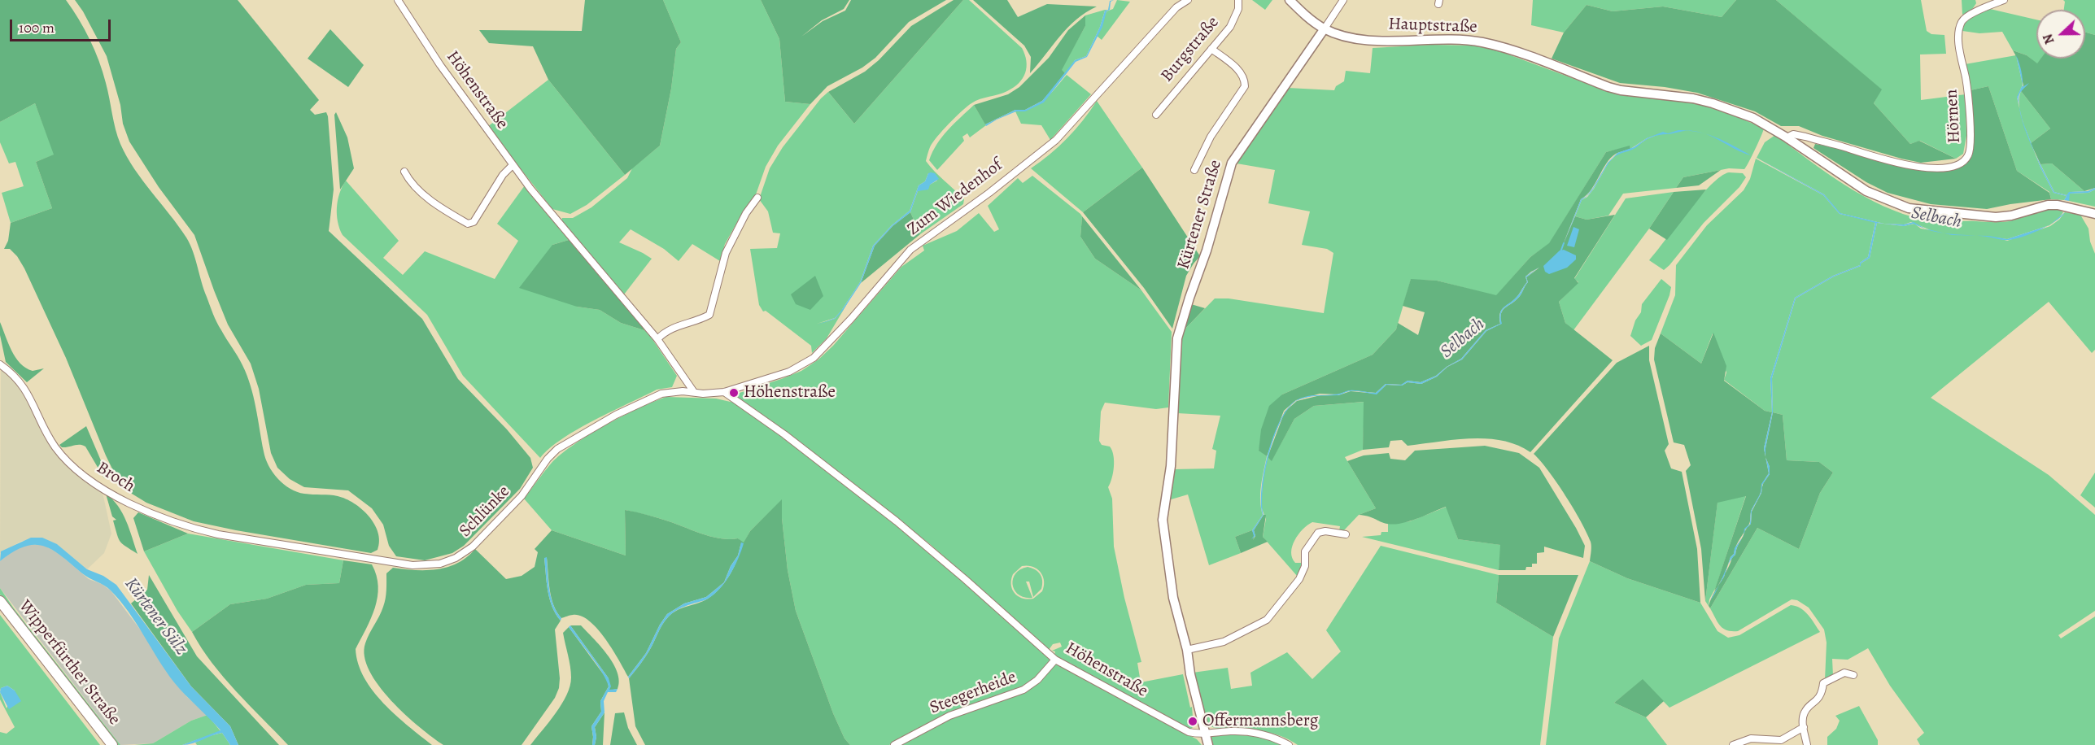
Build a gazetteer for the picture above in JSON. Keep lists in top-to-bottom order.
{
  "streets": {
    "main road": ["Wipperfürther Straße"],
    "street": [
      "Hauptstraße",
      "Burgstraße",
      "Höhenstraße",
      "Hörnen",
      "Zum Wiedenhof",
      "Kürtener Straße",
      "Broch",
      "Schlünke",
      "Steegerheide"
    ]
  },
  "crossings": [
    ["Hauptstraße", "Hörnen"],
    ["Hauptstraße", "Kürtener Straße"],
    ["Höhenstraße", "Zum Wiedenhof"],
    ["Höhenstraße", "Schlünke"],
    ["Höhenstraße", "Steegerheide"],
    ["Broch", "Schlünke"]
  ],
  "water": ["Selbach", "Kürtener Sülz"],
  "places": ["Höhenstraße", "Offermannsberg"],
  "scale_bar": "100 m",
  "north": "left"
}
